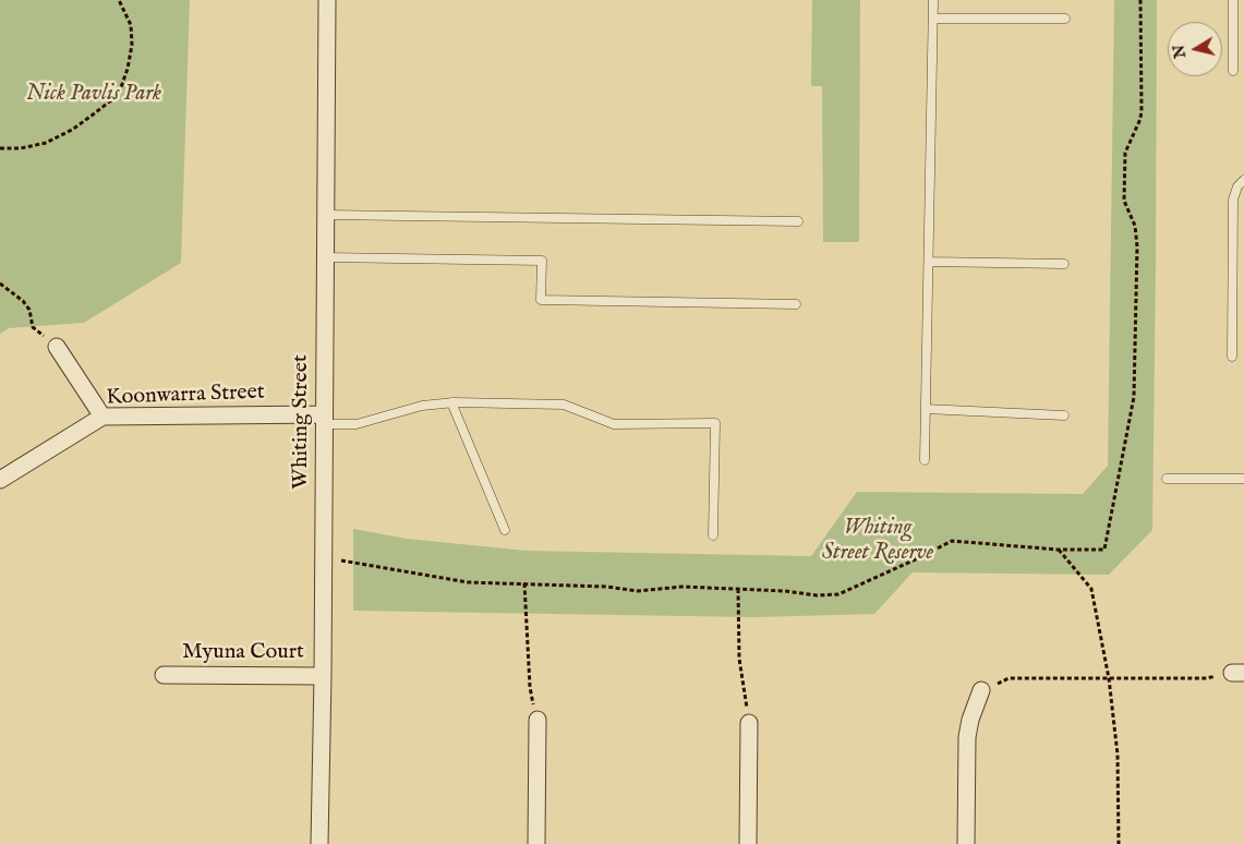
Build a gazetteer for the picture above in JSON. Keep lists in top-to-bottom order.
{
  "streets": {
    "street": ["Koonwarra Street", "Whiting Street", "Myuna Court"]
  },
  "crossings": [
    ["Koonwarra Street", "Whiting Street"],
    ["Whiting Street", "Myuna Court"]
  ],
  "parks": ["Nick Pavlis Park", "Whiting Street Reserve"],
  "north": "left"
}
